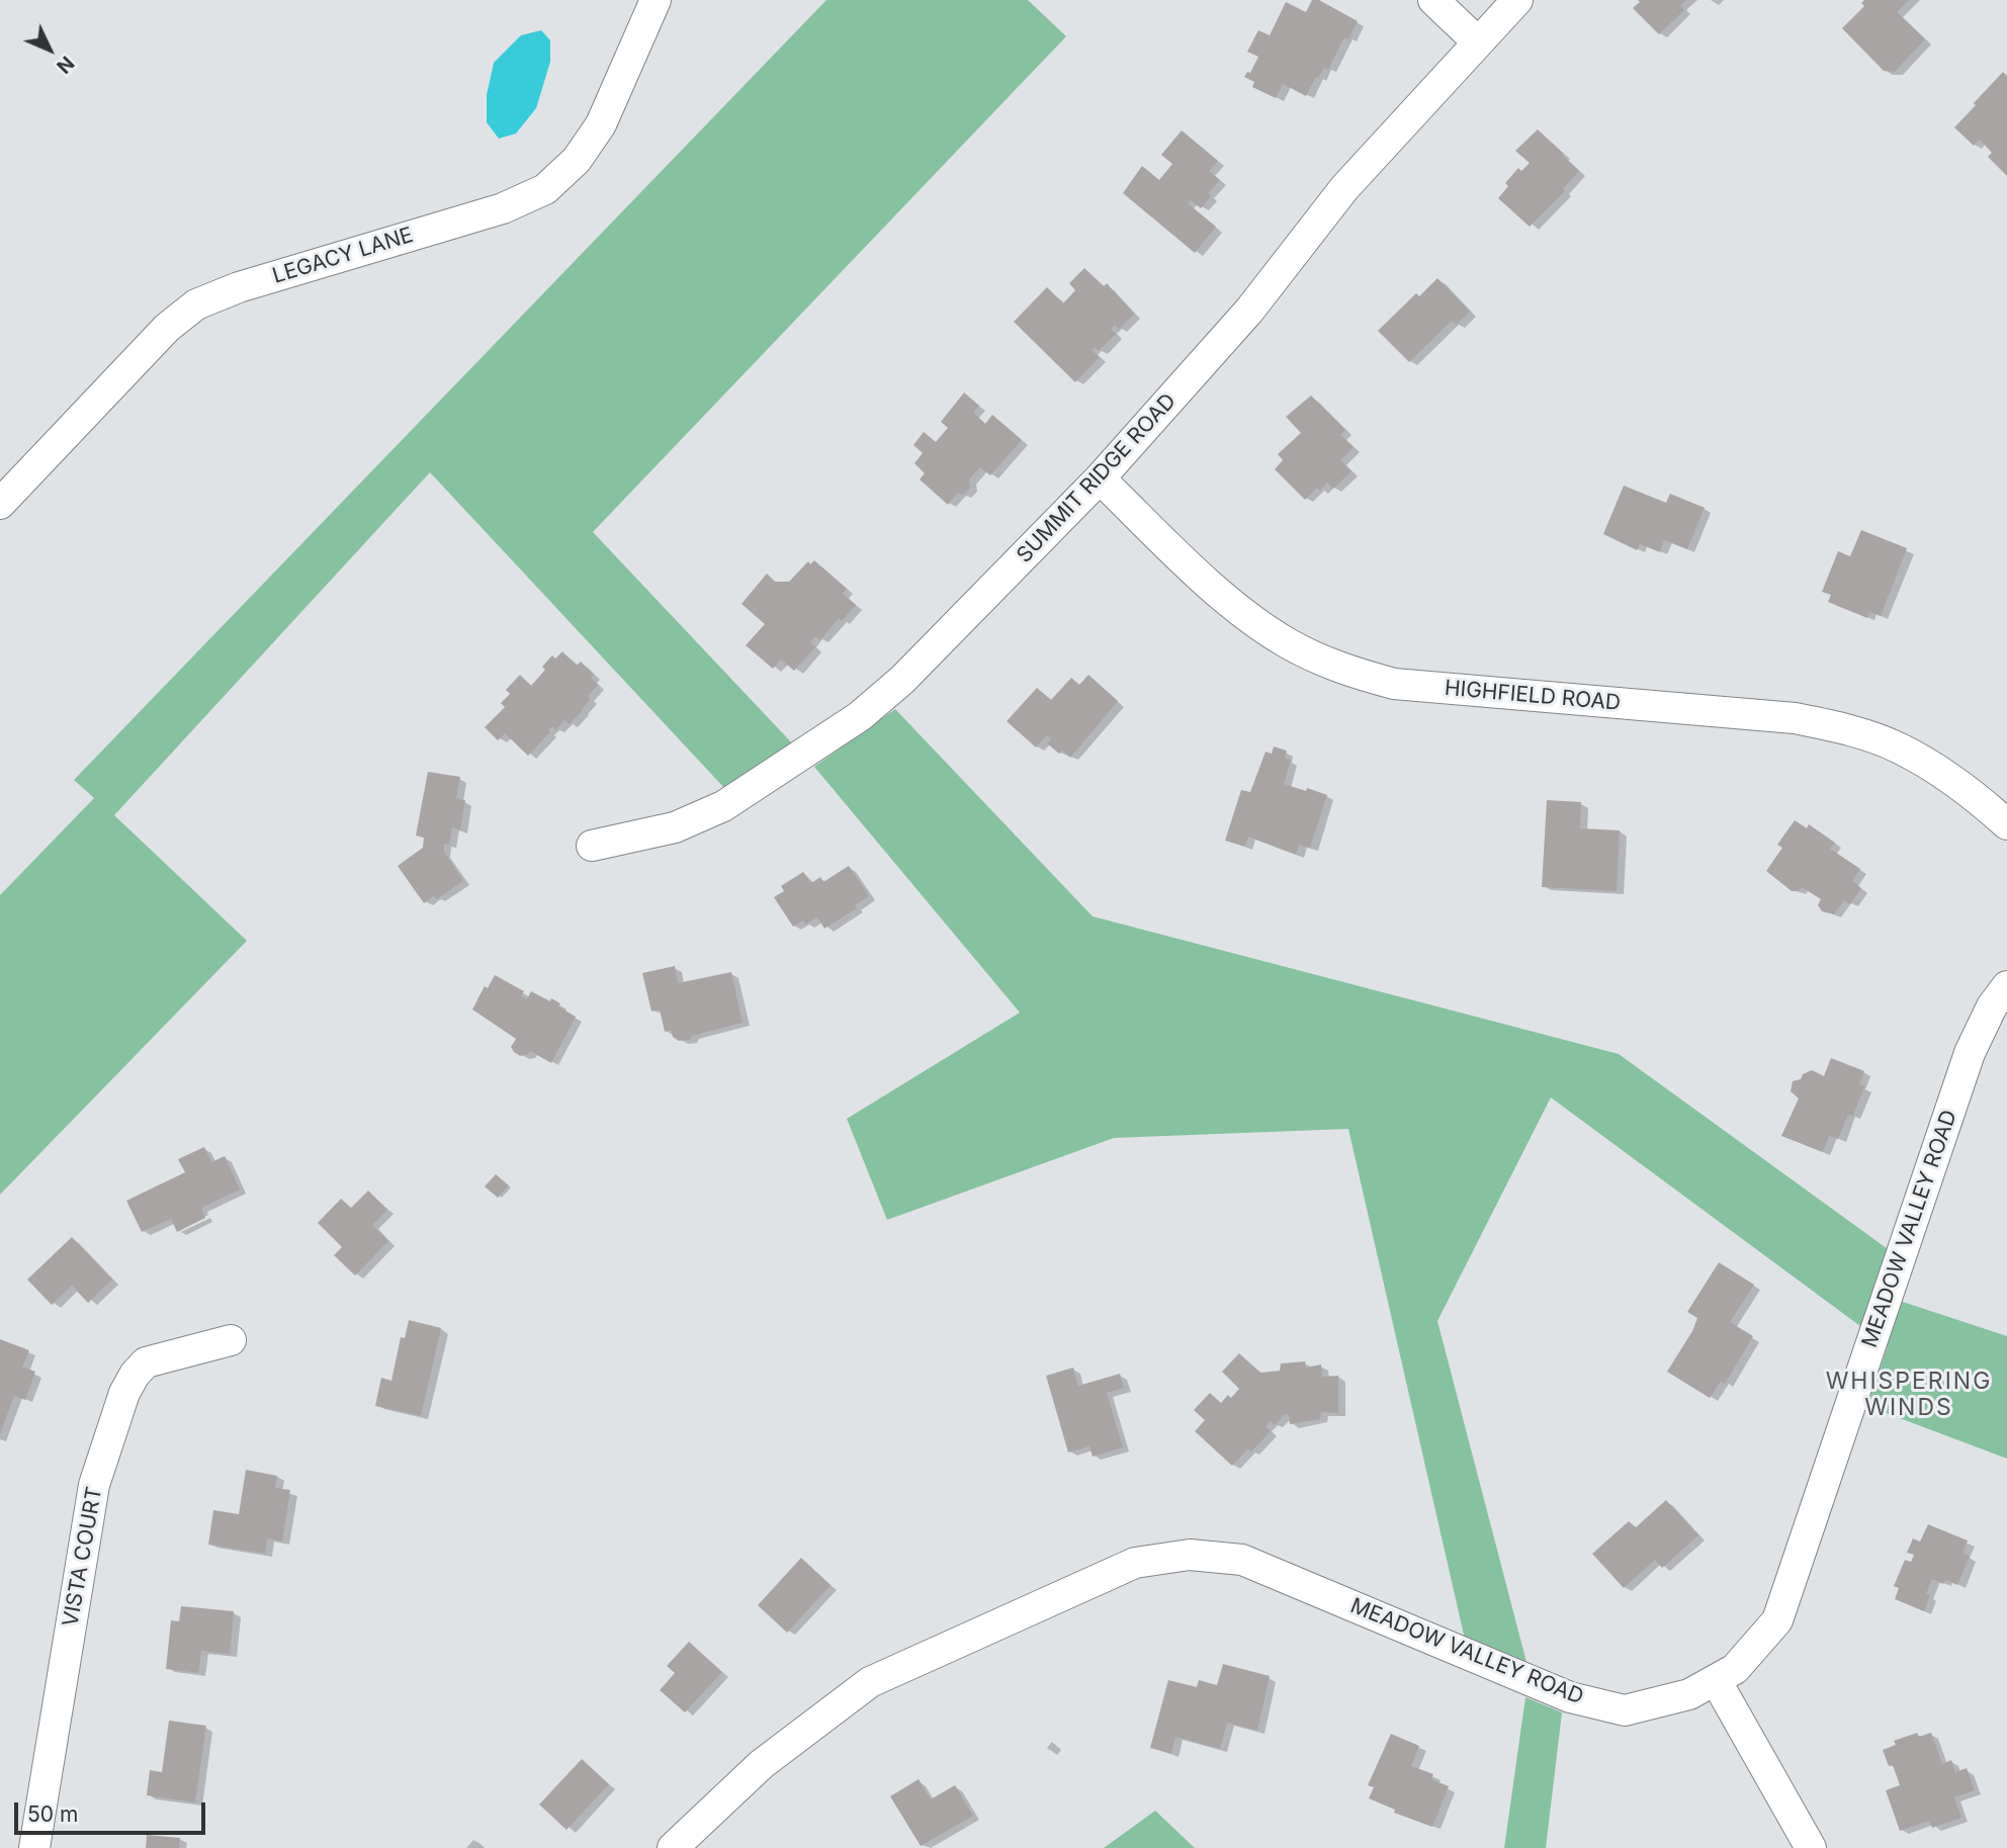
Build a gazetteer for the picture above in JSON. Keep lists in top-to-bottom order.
{
  "streets": {
    "street": [
      "LEGACY LANE",
      "SUMMIT RIDGE ROAD",
      "HIGHFIELD ROAD",
      "MEADOW VALLEY ROAD",
      "VISTA COURT"
    ]
  },
  "crossings": [
    ["SUMMIT RIDGE ROAD", "HIGHFIELD ROAD"]
  ],
  "districts": ["WHISPERING WINDS"],
  "scale_bar": "50 m",
  "north": "bottom right"
}
